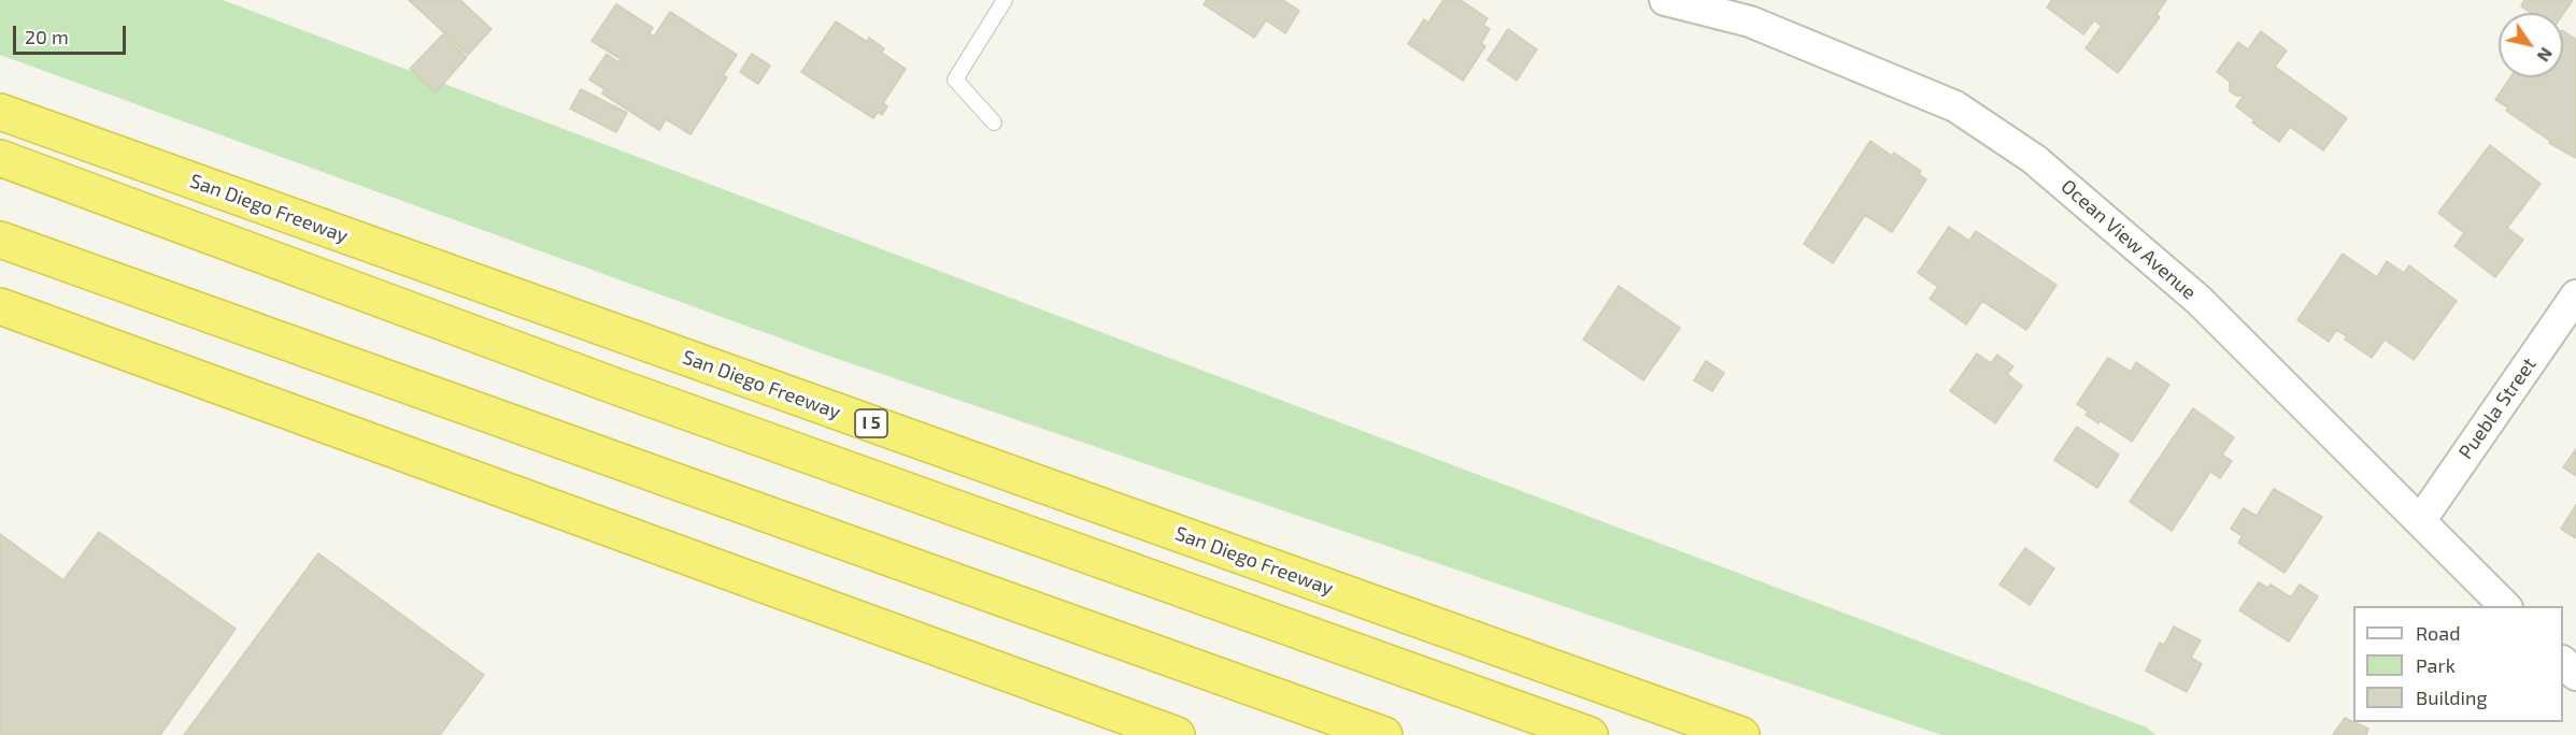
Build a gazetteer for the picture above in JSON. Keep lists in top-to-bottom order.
{
  "streets": {
    "highway": ["San Diego Freeway", "I 5"],
    "street": ["Ocean View Avenue", "Puebla Street"]
  },
  "crossings": [
    ["Ocean View Avenue", "Puebla Street"]
  ],
  "legend": ["Road", "Park", "Building"],
  "scale_bar": "20 m",
  "north": "bottom right"
}
